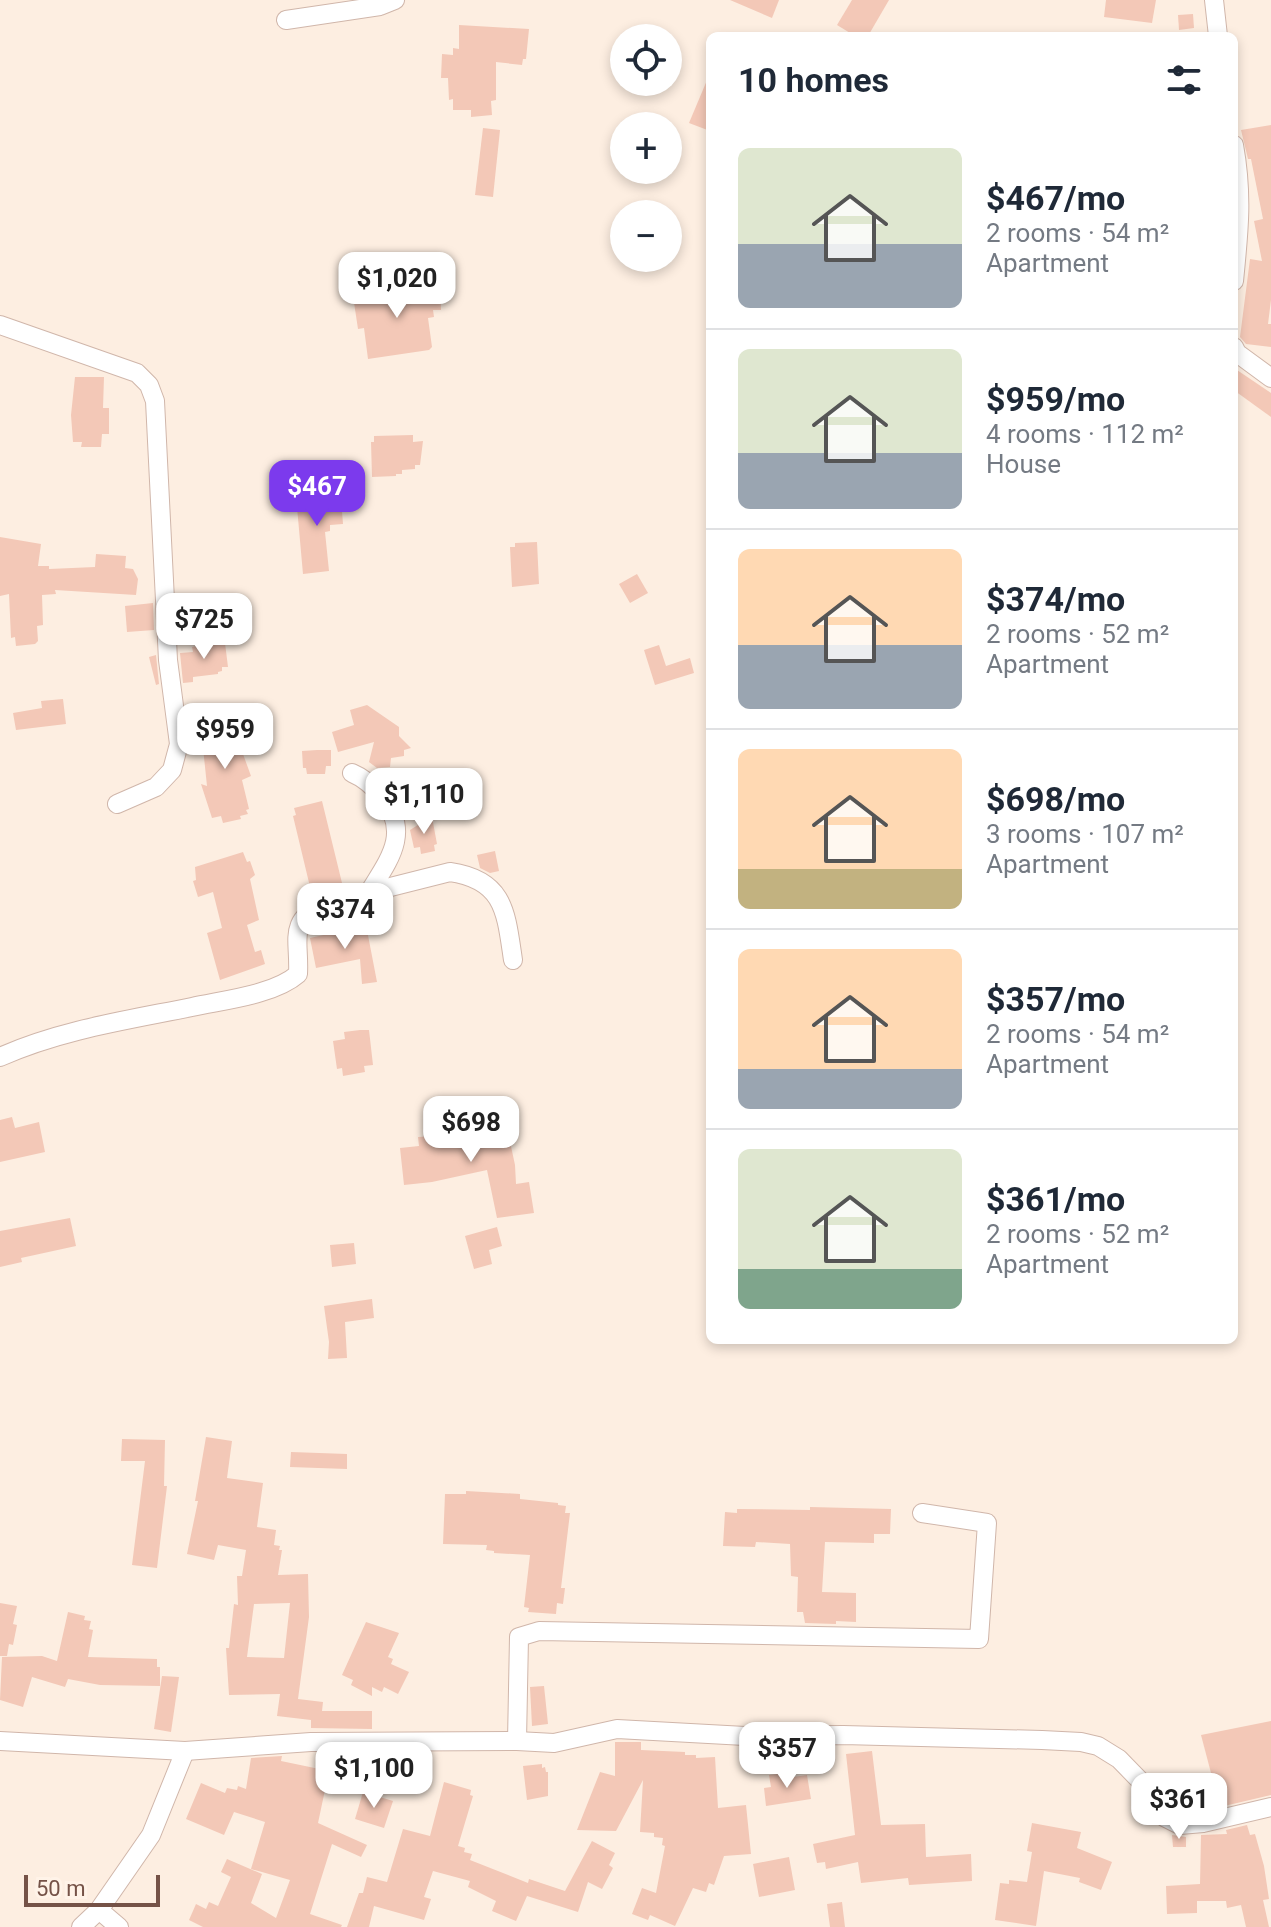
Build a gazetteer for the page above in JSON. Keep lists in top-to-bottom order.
{
  "scale_bar": "50 m",
  "page": {
    "map_buttons": ["+", "−"],
    "heading": "10 homes",
    "list": [
      {
        "name": "$467/mo",
        "note": "2 rooms · 54 m² · Apartment"
      },
      {
        "name": "$959/mo",
        "note": "4 rooms · 112 m² · House"
      },
      {
        "name": "$374/mo",
        "note": "2 rooms · 52 m² · Apartment"
      },
      {
        "name": "$698/mo",
        "note": "3 rooms · 107 m² · Apartment"
      },
      {
        "name": "$357/mo",
        "note": "2 rooms · 54 m² · Apartment"
      },
      {
        "name": "$361/mo",
        "note": "2 rooms · 52 m² · Apartment"
      }
    ],
    "price": [
      "$1,020",
      "$467",
      "$725",
      "$959",
      "$1,110",
      "$374",
      "$698",
      "$357",
      "$1,100",
      "$361"
    ],
    "scale": "50 m"
  }
}
